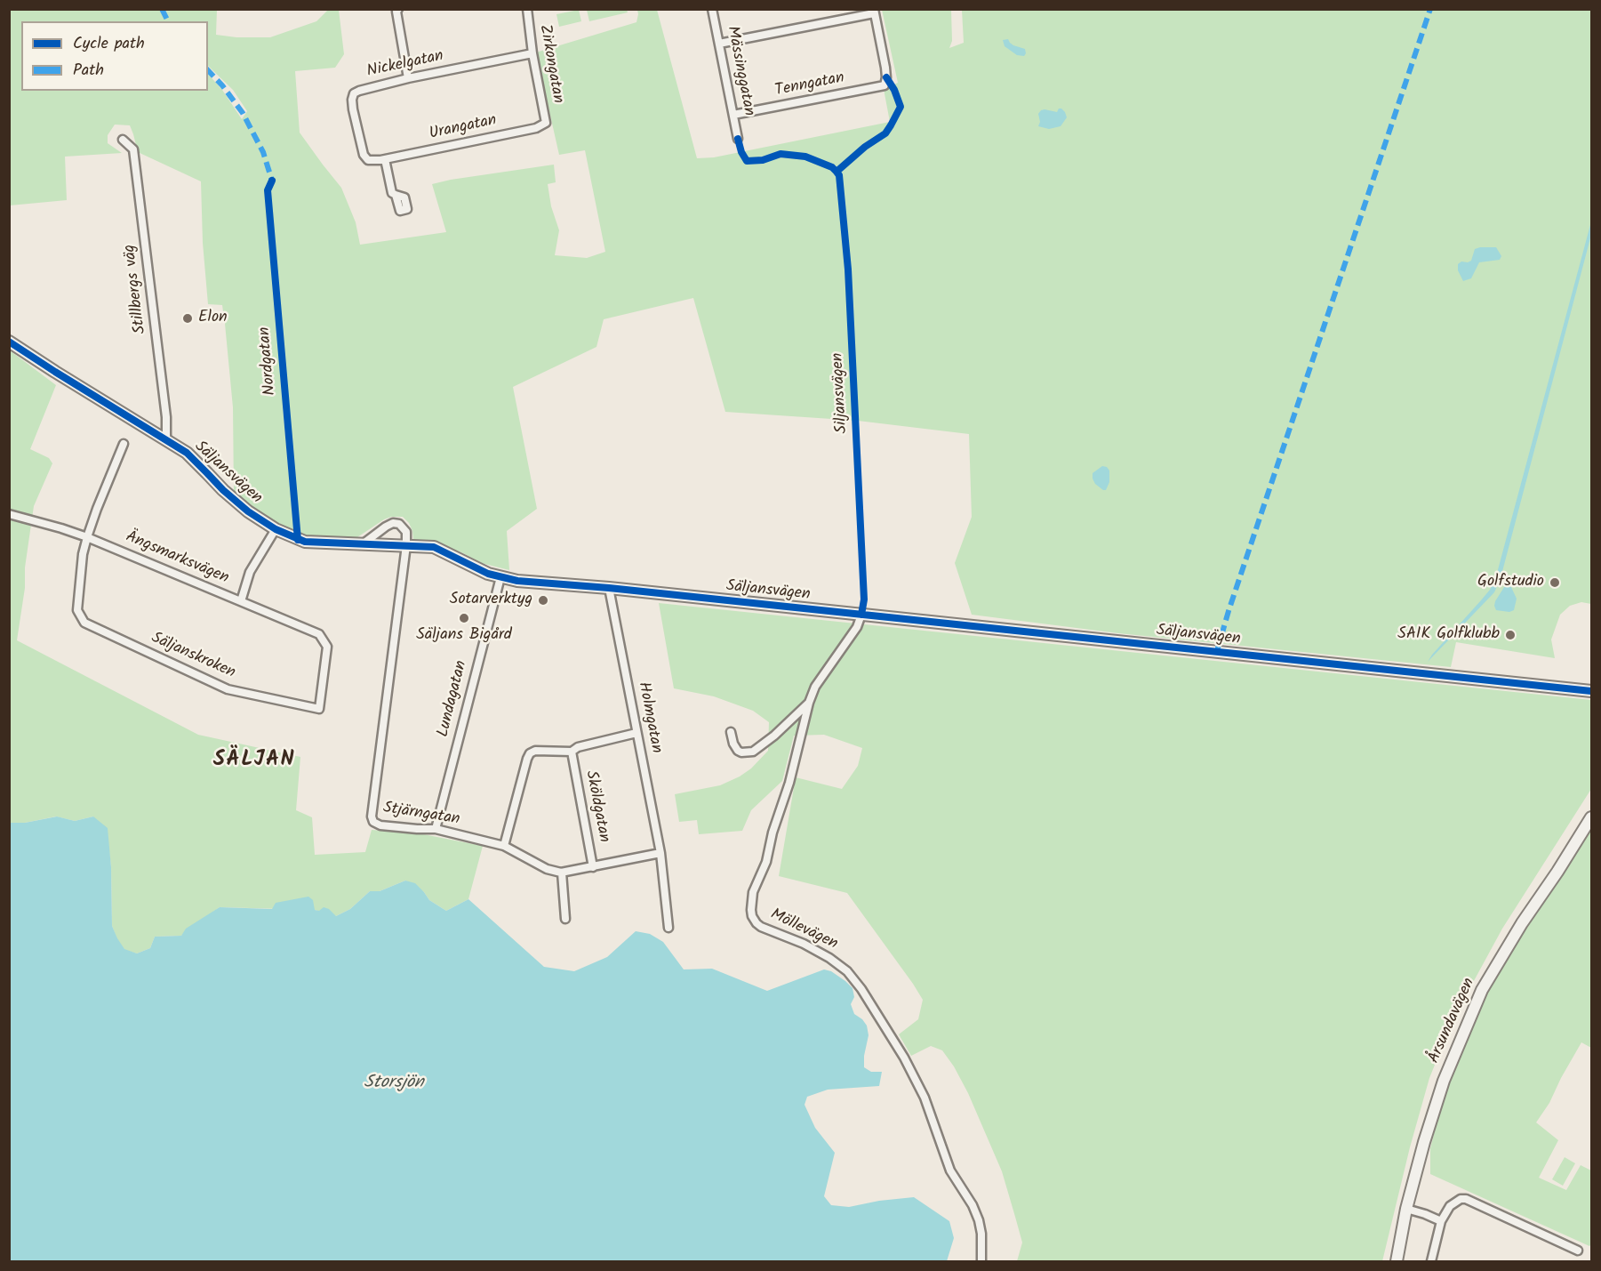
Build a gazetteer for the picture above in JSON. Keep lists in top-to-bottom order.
{
  "streets": {
    "street": [
      "Zirkongatan",
      "Nickelgatan",
      "Mässinggatan",
      "Tenngatan",
      "Urangatan",
      "Stillbergs väg",
      "Säljansvägen",
      "Ängsmarksvägen",
      "Säljanskroken",
      "Lundagatan",
      "Holmgatan",
      "Sköldgatan",
      "Stjärngatan",
      "Möllevägen",
      "Årsundavägen"
    ],
    "cycle path": ["Nordgatan", "Siljansvägen"]
  },
  "crossings": [
    ["Zirkongatan", "Nickelgatan"],
    ["Zirkongatan", "Urangatan"],
    ["Nickelgatan", "Urangatan"],
    ["Mässinggatan", "Tenngatan"],
    ["Stillbergs väg", "Säljansvägen"],
    ["Säljansvägen", "Ängsmarksvägen"],
    ["Säljansvägen", "Lundagatan"],
    ["Säljansvägen", "Holmgatan"],
    ["Säljansvägen", "Stjärngatan"],
    ["Säljansvägen", "Möllevägen"],
    ["Ängsmarksvägen", "Säljanskroken"],
    ["Lundagatan", "Stjärngatan"],
    ["Holmgatan", "Stjärngatan"],
    ["Sköldgatan", "Stjärngatan"]
  ],
  "districts": ["SÄLJAN"],
  "water": ["Storsjön"],
  "places": [
    "Elon",
    "Golfstudio",
    "Sotarverktyg",
    "Säljans Bigård",
    "SAIK Golfklubb"
  ],
  "legend": ["Cycle path", "Path"]
}
